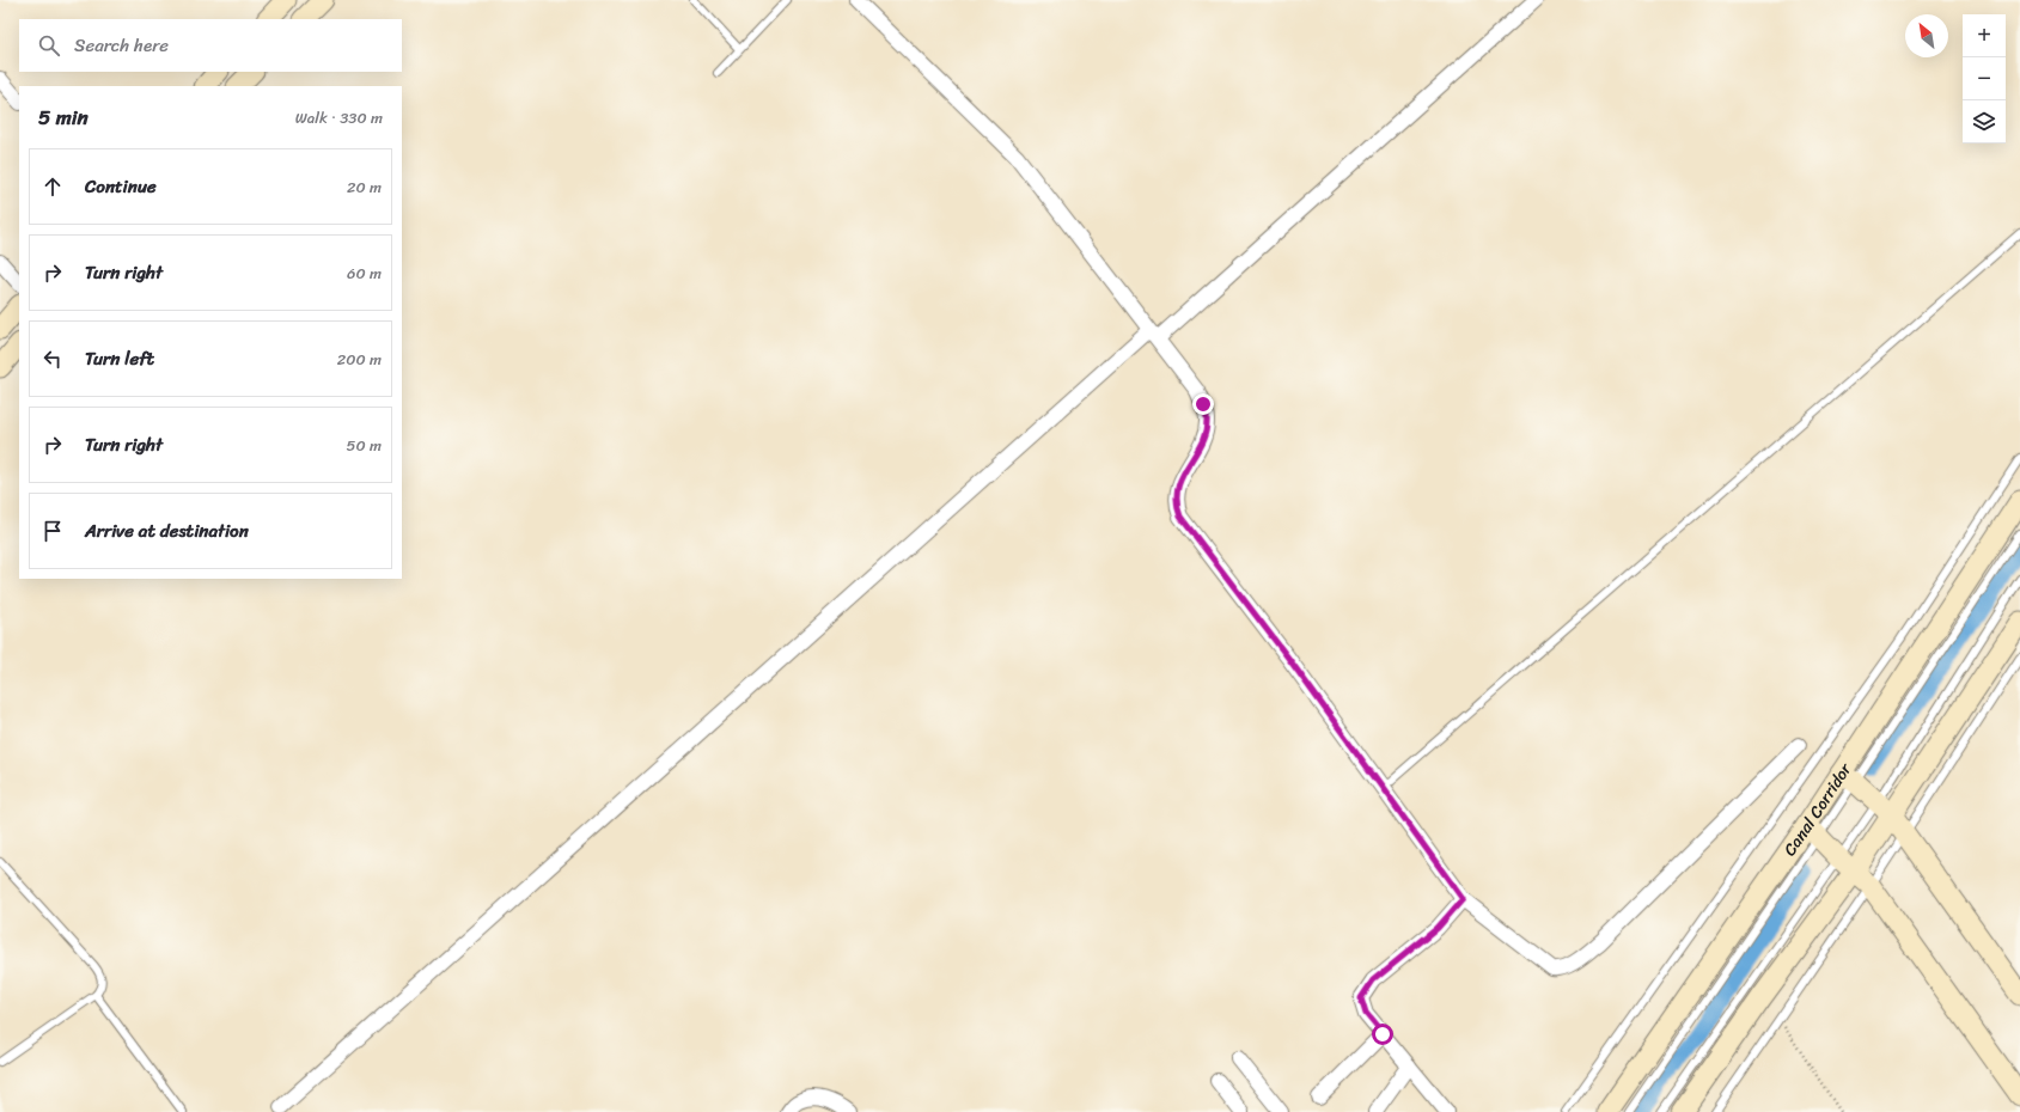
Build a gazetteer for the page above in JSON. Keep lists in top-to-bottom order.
{
  "streets": {
    "street": ["Canal Corridor"]
  },
  "north": "top left",
  "page": {
    "map_buttons": ["+", "−"],
    "search": "Search here",
    "heading": ["5 min", "Walk · 330 m"],
    "list": [
      ["Continue", "20 m"],
      ["Turn right", "60 m"],
      ["Turn left", "200 m"],
      ["Turn right", "50 m"],
      "Arrive at destination"
    ]
  }
}
